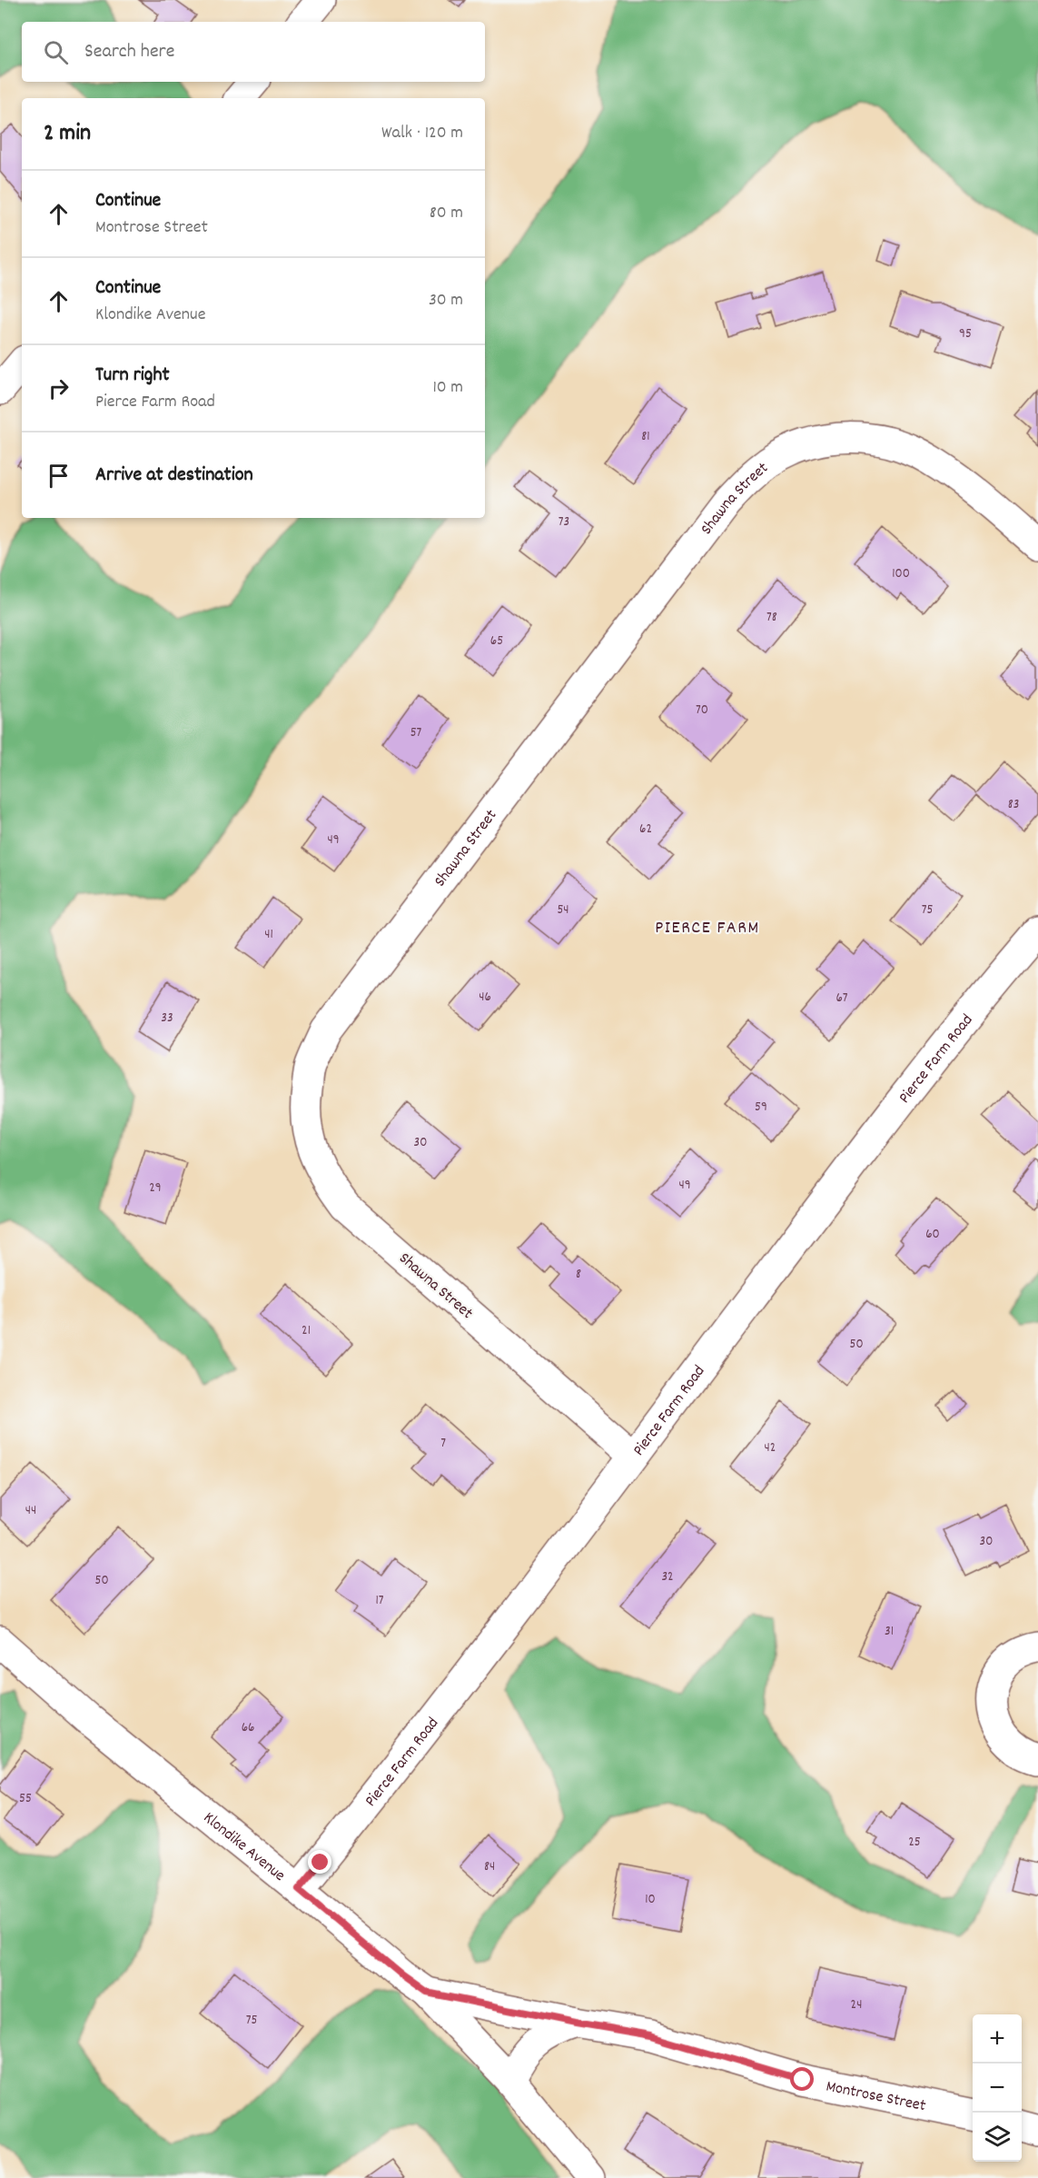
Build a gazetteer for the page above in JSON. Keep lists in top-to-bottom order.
{
  "streets": {
    "street": [
      "Shawna Street",
      "Pierce Farm Road",
      "Klondike Avenue",
      "Montrose Street"
    ]
  },
  "crossings": [
    ["Shawna Street", "Pierce Farm Road"],
    ["Pierce Farm Road", "Klondike Avenue"],
    ["Klondike Avenue", "Montrose Street"]
  ],
  "districts": ["PIERCE FARM"],
  "house_numbers": [
    "95",
    "81",
    "73",
    "100",
    "78",
    "65",
    "70",
    "57",
    "83",
    "62",
    "49",
    "54",
    "75",
    "41",
    "46",
    "67",
    "33",
    "59",
    "30",
    "49",
    "29",
    "60",
    "8",
    "21",
    "50",
    "7",
    "42",
    "44",
    "30",
    "32",
    "50",
    "17",
    "31",
    "66",
    "55",
    "25",
    "84",
    "10",
    "24",
    "75"
  ],
  "page": {
    "search": "Search here",
    "heading": ["2 min", "Walk · 120 m"],
    "list": [
      ["Continue", "Montrose Street", "80 m"],
      ["Continue", "Klondike Avenue", "30 m"],
      ["Turn right", "Pierce Farm Road", "10 m"],
      "Arrive at destination"
    ],
    "map_buttons": ["+", "−"]
  }
}
